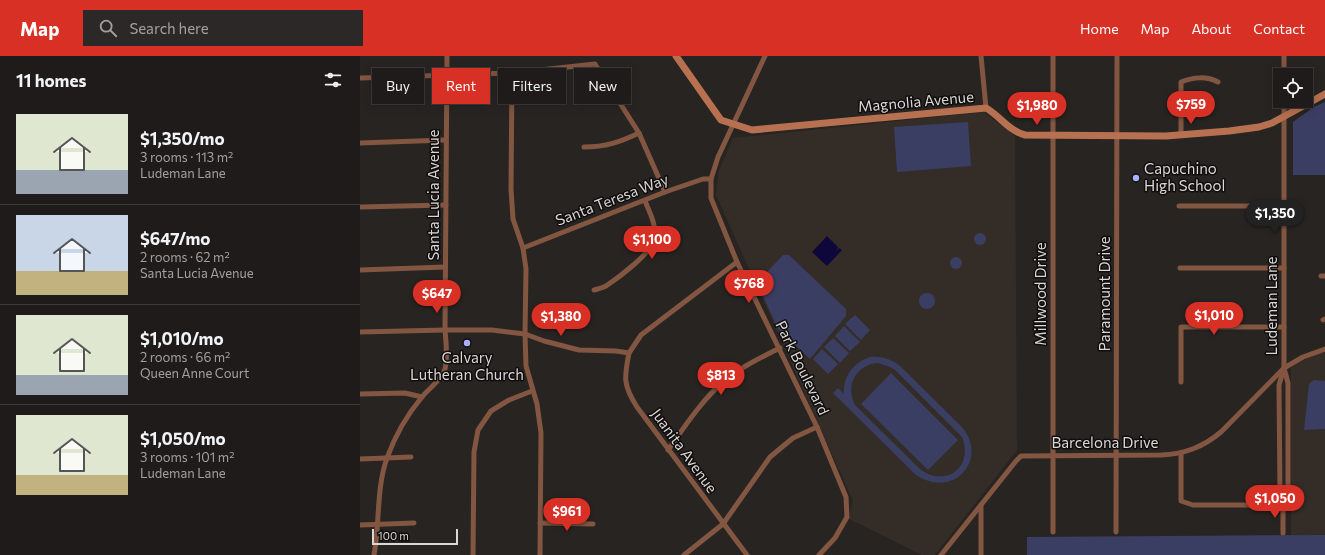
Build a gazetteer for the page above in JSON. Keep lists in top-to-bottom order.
{
  "streets": {
    "main road": ["Magnolia Avenue"],
    "street": [
      "Santa Lucia Avenue",
      "Santa Teresa Way",
      "Millwood Drive",
      "Paramount Drive",
      "Ludeman Lane",
      "Park Boulevard",
      "Barcelona Drive",
      "Juanita Avenue"
    ]
  },
  "crossings": [
    ["Magnolia Avenue", "Millwood Drive"],
    ["Magnolia Avenue", "Paramount Drive"],
    ["Magnolia Avenue", "Ludeman Lane"],
    ["Magnolia Avenue", "Park Boulevard"],
    ["Santa Teresa Way", "Park Boulevard"],
    ["Millwood Drive", "Barcelona Drive"],
    ["Paramount Drive", "Barcelona Drive"],
    ["Ludeman Lane", "Barcelona Drive"]
  ],
  "places": ["Capuchino High School", "Calvary Lutheran Church"],
  "scale_bar": "100 m",
  "page": {
    "header": "Map",
    "search": "Search here",
    "nav": [
      "Home",
      "Map",
      "About",
      "Contact"
    ],
    "heading": "11 homes",
    "chip": [
      "Buy",
      "Rent",
      "Filters",
      "New"
    ],
    "price": [
      "$759",
      "$1,980",
      "$1,350",
      "$1,100",
      "$768",
      "$647",
      "$1,010",
      "$1,380",
      "$813",
      "$1,050",
      "$961"
    ],
    "list": [
      {
        "name": "$1,350/mo",
        "note": "3 rooms · 113 m² · Ludeman Lane"
      },
      {
        "name": "$647/mo",
        "note": "2 rooms · 62 m² · Santa Lucia Avenue"
      },
      {
        "name": "$1,010/mo",
        "note": "2 rooms · 66 m² · Queen Anne Court"
      },
      {
        "name": "$1,050/mo",
        "note": "3 rooms · 101 m² · Ludeman Lane"
      }
    ],
    "scale": "100 m"
  }
}
